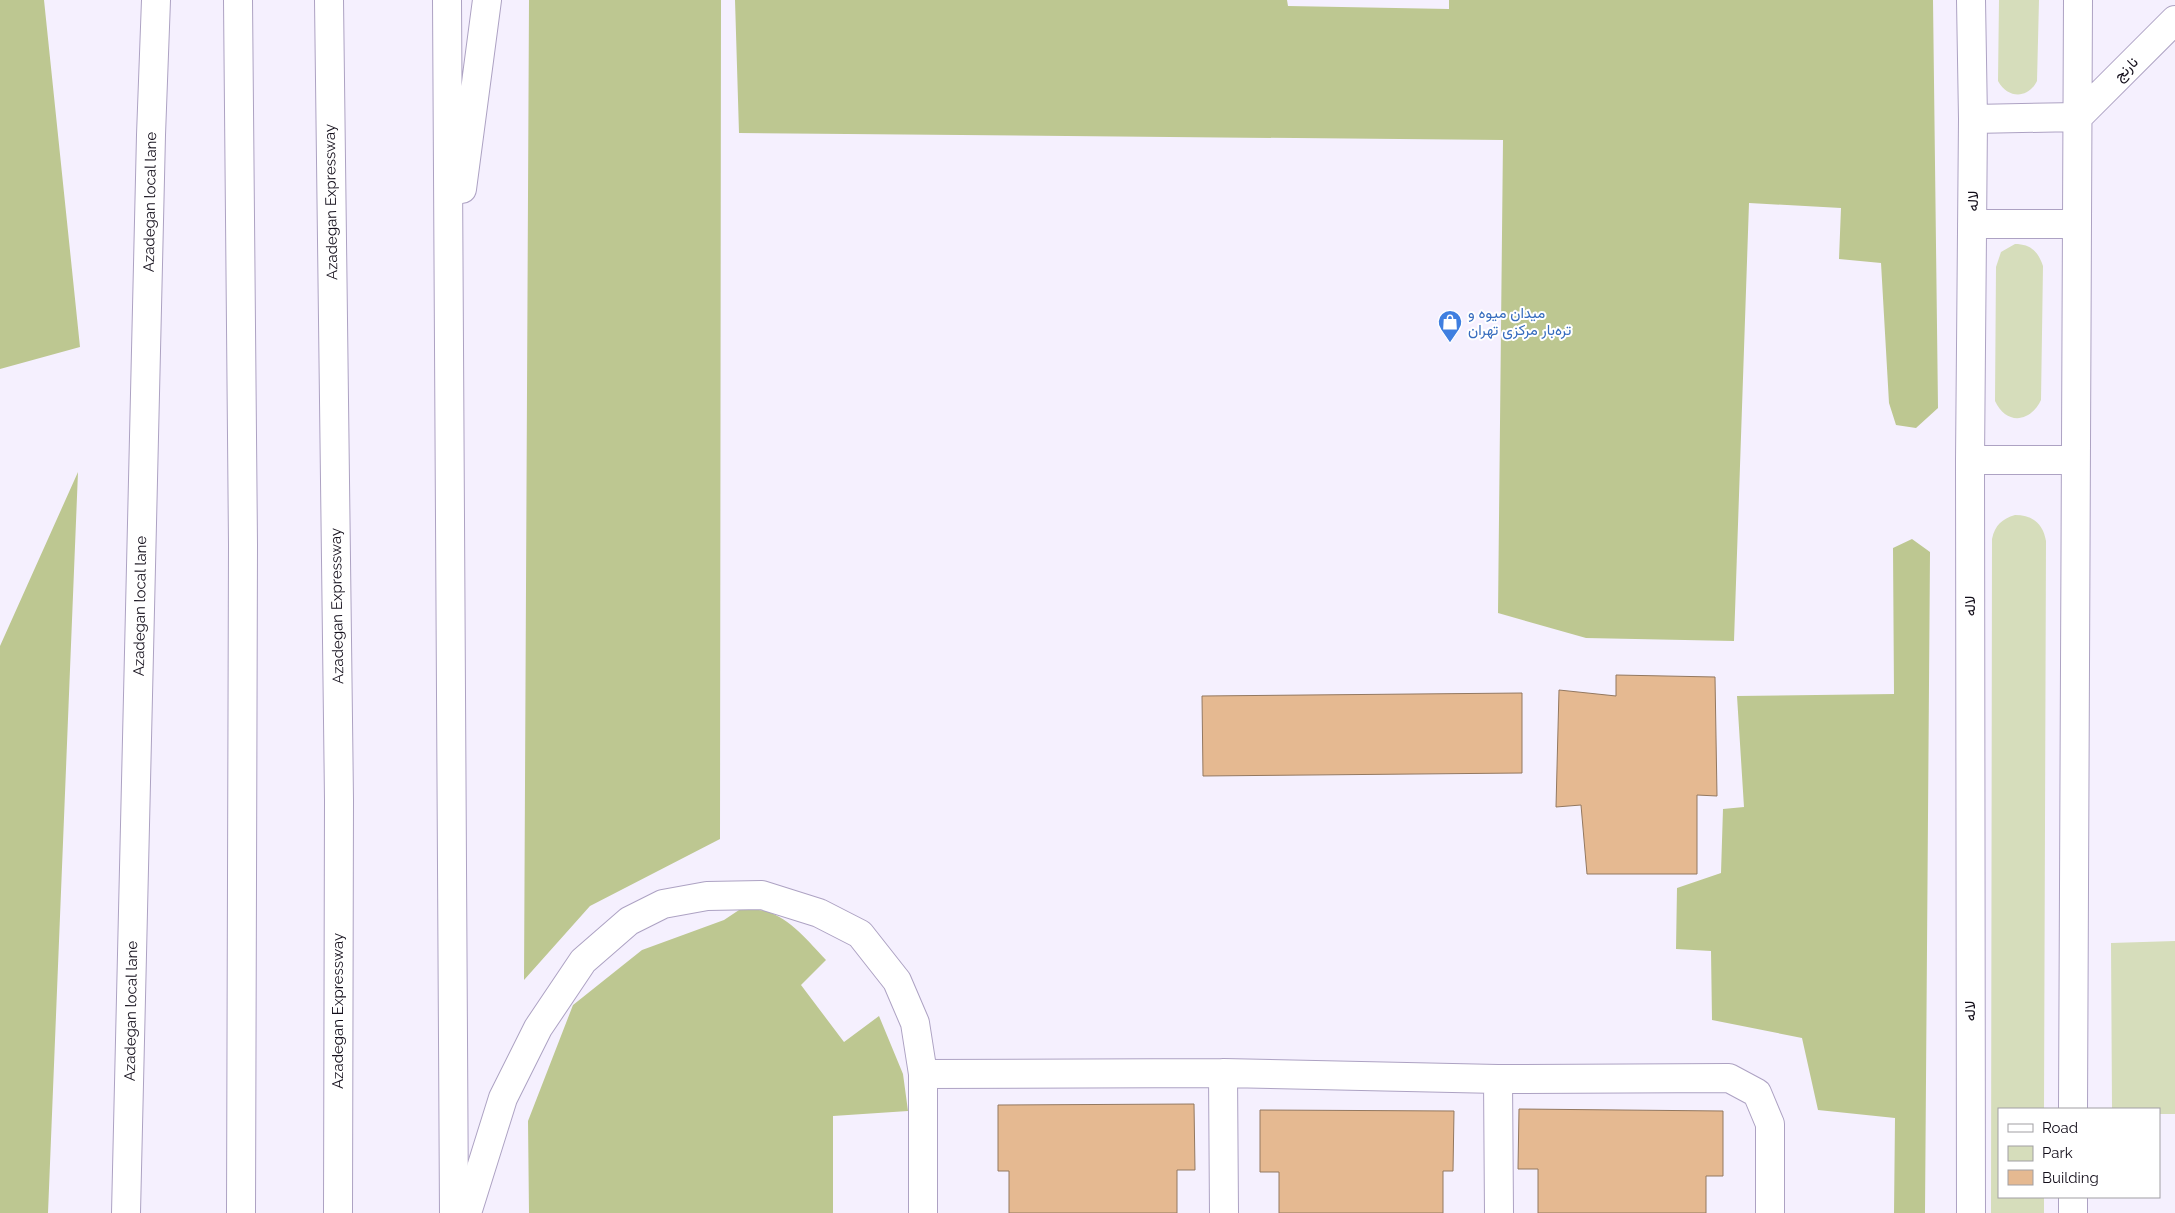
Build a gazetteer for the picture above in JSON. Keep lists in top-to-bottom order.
{
  "streets": {
    "main road": [
      "نارنج",
      "لاله",
      "Azadegan local lane",
      "Azadegan Expressway"
    ]
  },
  "places": {
    "shop": ["میدان میوه و تره‌بار مرکزی تهران"]
  },
  "legend": ["Road", "Park", "Building"]
}
